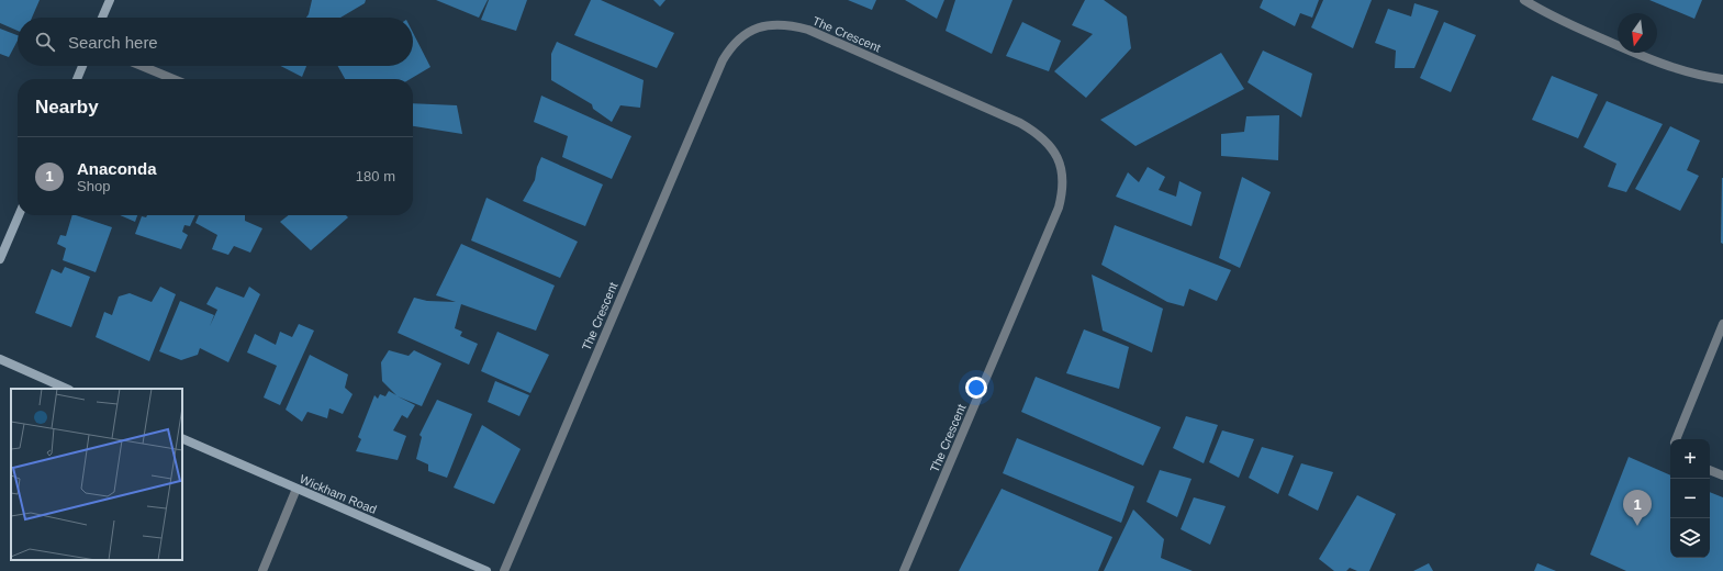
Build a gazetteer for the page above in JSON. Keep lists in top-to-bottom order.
{
  "streets": {
    "main road": ["Wickham Road"],
    "street": ["The Crescent"]
  },
  "north": "bottom",
  "page": {
    "search": "Search here",
    "heading": "Nearby",
    "list": [
      {
        "mark": "1",
        "name": "Anaconda",
        "note": "Shop",
        "value": "180 m"
      }
    ],
    "map_buttons": ["+", "−"],
    "pins": "1"
  }
}
